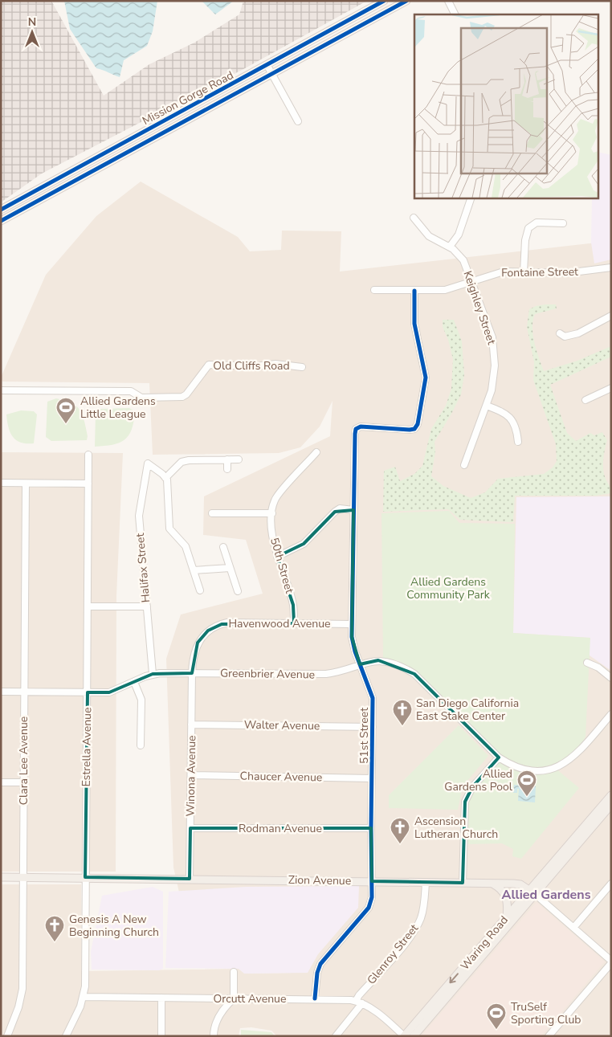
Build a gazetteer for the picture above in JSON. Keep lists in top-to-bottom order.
{
  "streets": {
    "main road": ["Mission Gorge Road", "Zion Avenue", "Waring Road"],
    "street": [
      "Fontaine Street",
      "Keighley Street",
      "Old Cliffs Road",
      "50th Street",
      "Halifax Street",
      "Havenwood Avenue",
      "Greenbrier Avenue",
      "Walter Avenue",
      "51st Street",
      "Estrella Avenue",
      "Clara Lee Avenue",
      "Winona Avenue",
      "Chaucer Avenue",
      "Rodman Avenue",
      "Glenroy Street",
      "Orcutt Avenue"
    ]
  },
  "crossings": [
    ["Fontaine Street", "Keighley Street"],
    ["Fontaine Street", "51st Street"],
    ["50th Street", "Havenwood Avenue"],
    ["Halifax Street", "Greenbrier Avenue"],
    ["Havenwood Avenue", "Greenbrier Avenue"],
    ["Havenwood Avenue", "51st Street"],
    ["Havenwood Avenue", "Winona Avenue"],
    ["Greenbrier Avenue", "51st Street"],
    ["Greenbrier Avenue", "Estrella Avenue"],
    ["Greenbrier Avenue", "Clara Lee Avenue"],
    ["Greenbrier Avenue", "Winona Avenue"],
    ["Walter Avenue", "51st Street"],
    ["Walter Avenue", "Winona Avenue"],
    ["51st Street", "Chaucer Avenue"],
    ["51st Street", "Rodman Avenue"],
    ["51st Street", "Zion Avenue"],
    ["51st Street", "Orcutt Avenue"],
    ["Estrella Avenue", "Zion Avenue"],
    ["Estrella Avenue", "Orcutt Avenue"],
    ["Clara Lee Avenue", "Zion Avenue"],
    ["Winona Avenue", "Chaucer Avenue"],
    ["Winona Avenue", "Rodman Avenue"],
    ["Winona Avenue", "Zion Avenue"],
    ["Zion Avenue", "Waring Road"],
    ["Zion Avenue", "Glenroy Street"],
    ["Waring Road", "Orcutt Avenue"],
    ["Glenroy Street", "Orcutt Avenue"]
  ],
  "districts": ["Allied Gardens"],
  "parks": ["Allied Gardens Community Park"],
  "places": {
    "sports": ["Allied Gardens Little League", "Allied Gardens Pool", "TruSelf Sporting Club"],
    "church": ["San Diego California East Stake Center", "Ascension Lutheran Church", "Genesis A New Beginning Church"]
  },
  "north": "top"
}
